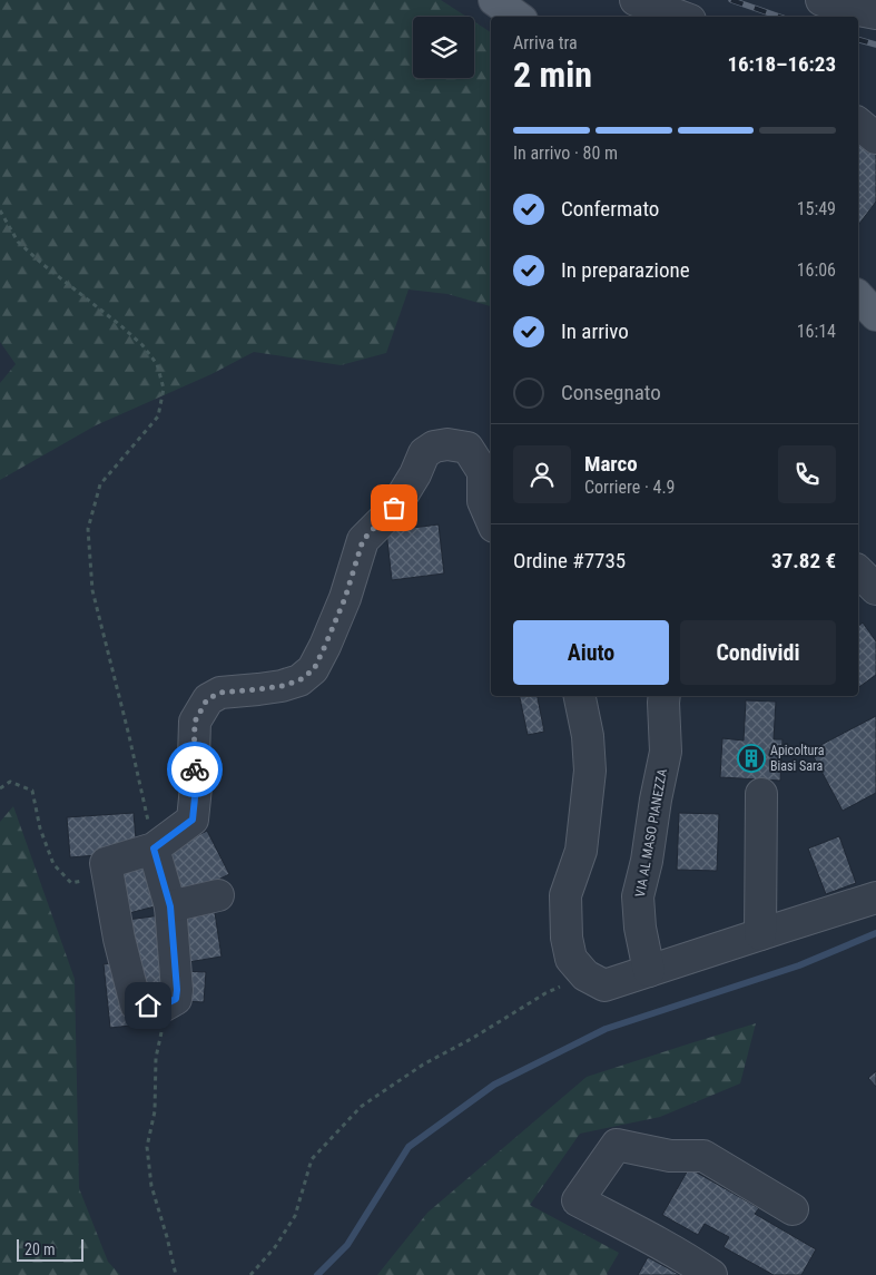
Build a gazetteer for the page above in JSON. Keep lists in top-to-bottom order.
{
  "streets": {
    "street": ["VIA AL MASO PIANEZZA"]
  },
  "places": {
    "building": ["Apicoltura Biasi Sara"]
  },
  "scale_bar": "20 m",
  "page": {
    "heading": ["2 min", "Arriva tra", "16:18–16:23"],
    "panel": [
      "Marco",
      "Corriere · 4.9",
      "Ordine #7735",
      "37.82 €"
    ],
    "bar": "In arrivo · 80 m",
    "list": [
      ["Confermato", "15:49"],
      ["In preparazione", "16:06"],
      ["In arrivo", "16:14"],
      "Consegnato"
    ],
    "buttons": ["Aiuto", "Condividi"],
    "scale": "20 m"
  }
}
